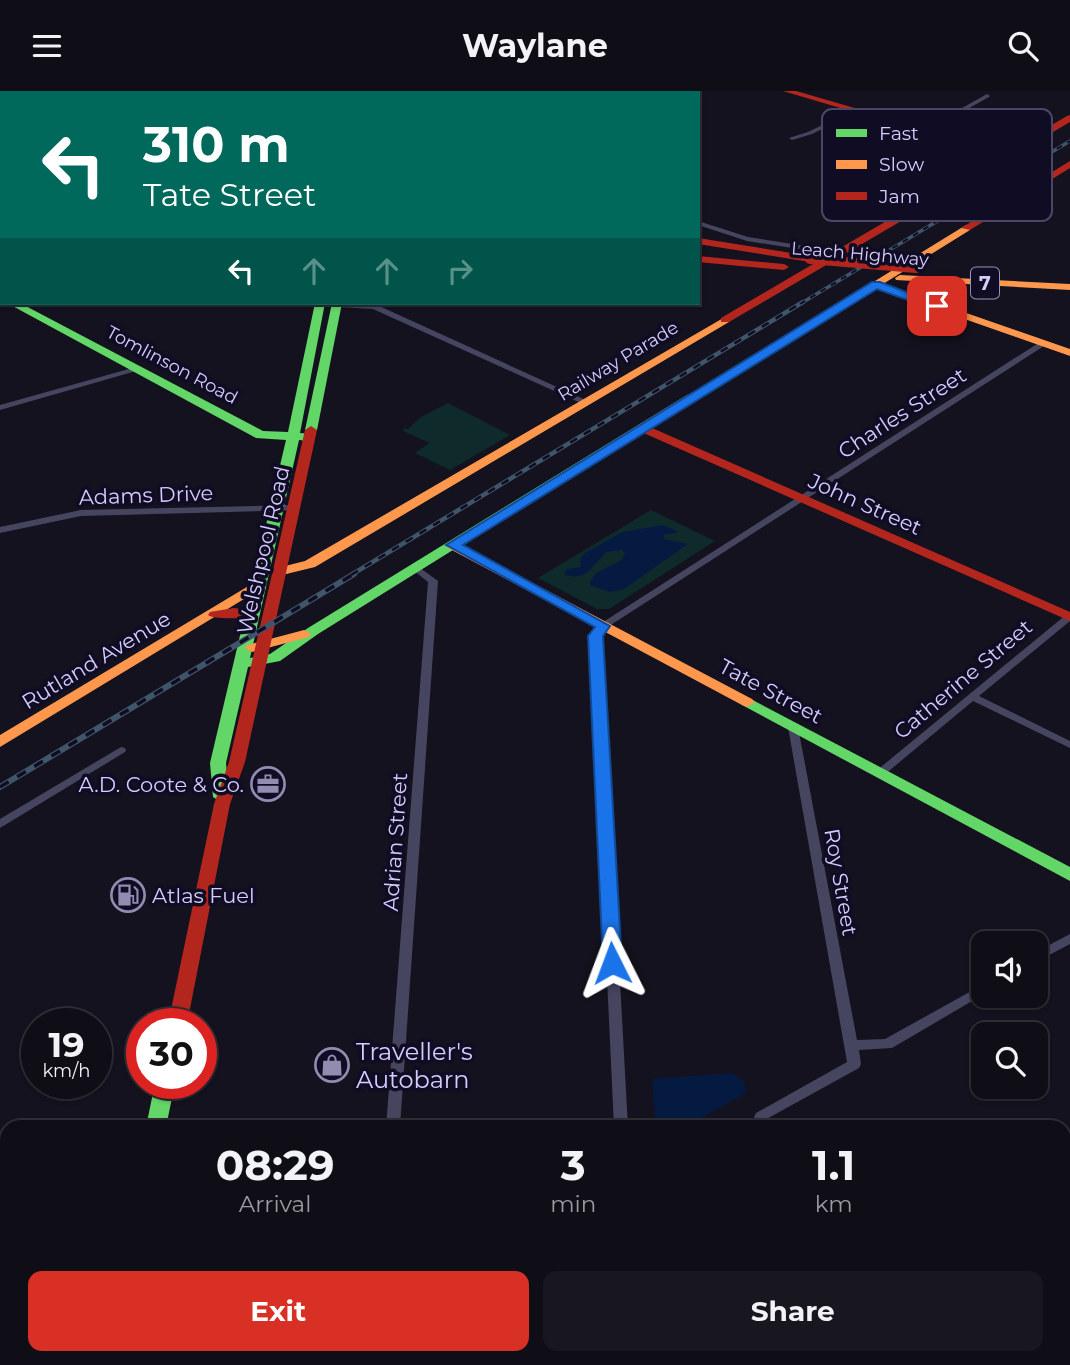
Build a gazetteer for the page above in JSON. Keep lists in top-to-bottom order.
{
  "streets": {
    "main road": [
      "Leach Highway",
      "7",
      "Railway Parade",
      "Tomlinson Road",
      "John Street",
      "Welshpool Road",
      "Rutland Avenue",
      "Tate Street"
    ],
    "street": [
      "Charles Street",
      "Adams Drive",
      "Catherine Street",
      "Adrian Street",
      "Roy Street"
    ]
  },
  "crossings": [
    ["Leach Highway", "7"],
    ["Railway Parade", "Welshpool Road"],
    ["Tomlinson Road", "Welshpool Road"],
    ["Charles Street", "John Street"],
    ["Charles Street", "Tate Street"],
    ["Adams Drive", "Welshpool Road"],
    ["John Street", "Catherine Street"],
    ["Welshpool Road", "Rutland Avenue"],
    ["Catherine Street", "Tate Street"],
    ["Tate Street", "Roy Street"]
  ],
  "places": {
    "office": ["A.D. Coote & Co."],
    "fuel station": ["Atlas Fuel"],
    "shop": ["Traveller's Autobarn"]
  },
  "legend": ["Fast", "Slow", "Jam"],
  "page": {
    "header": "Waylane",
    "turn": ["310 m", "Tate Street"],
    "speed": "19 km/h",
    "limit": "30",
    "eta": [
      "08:29",
      "Arrival",
      "3",
      "min",
      "1.1",
      "km"
    ],
    "buttons": ["Exit", "Share"]
  }
}
